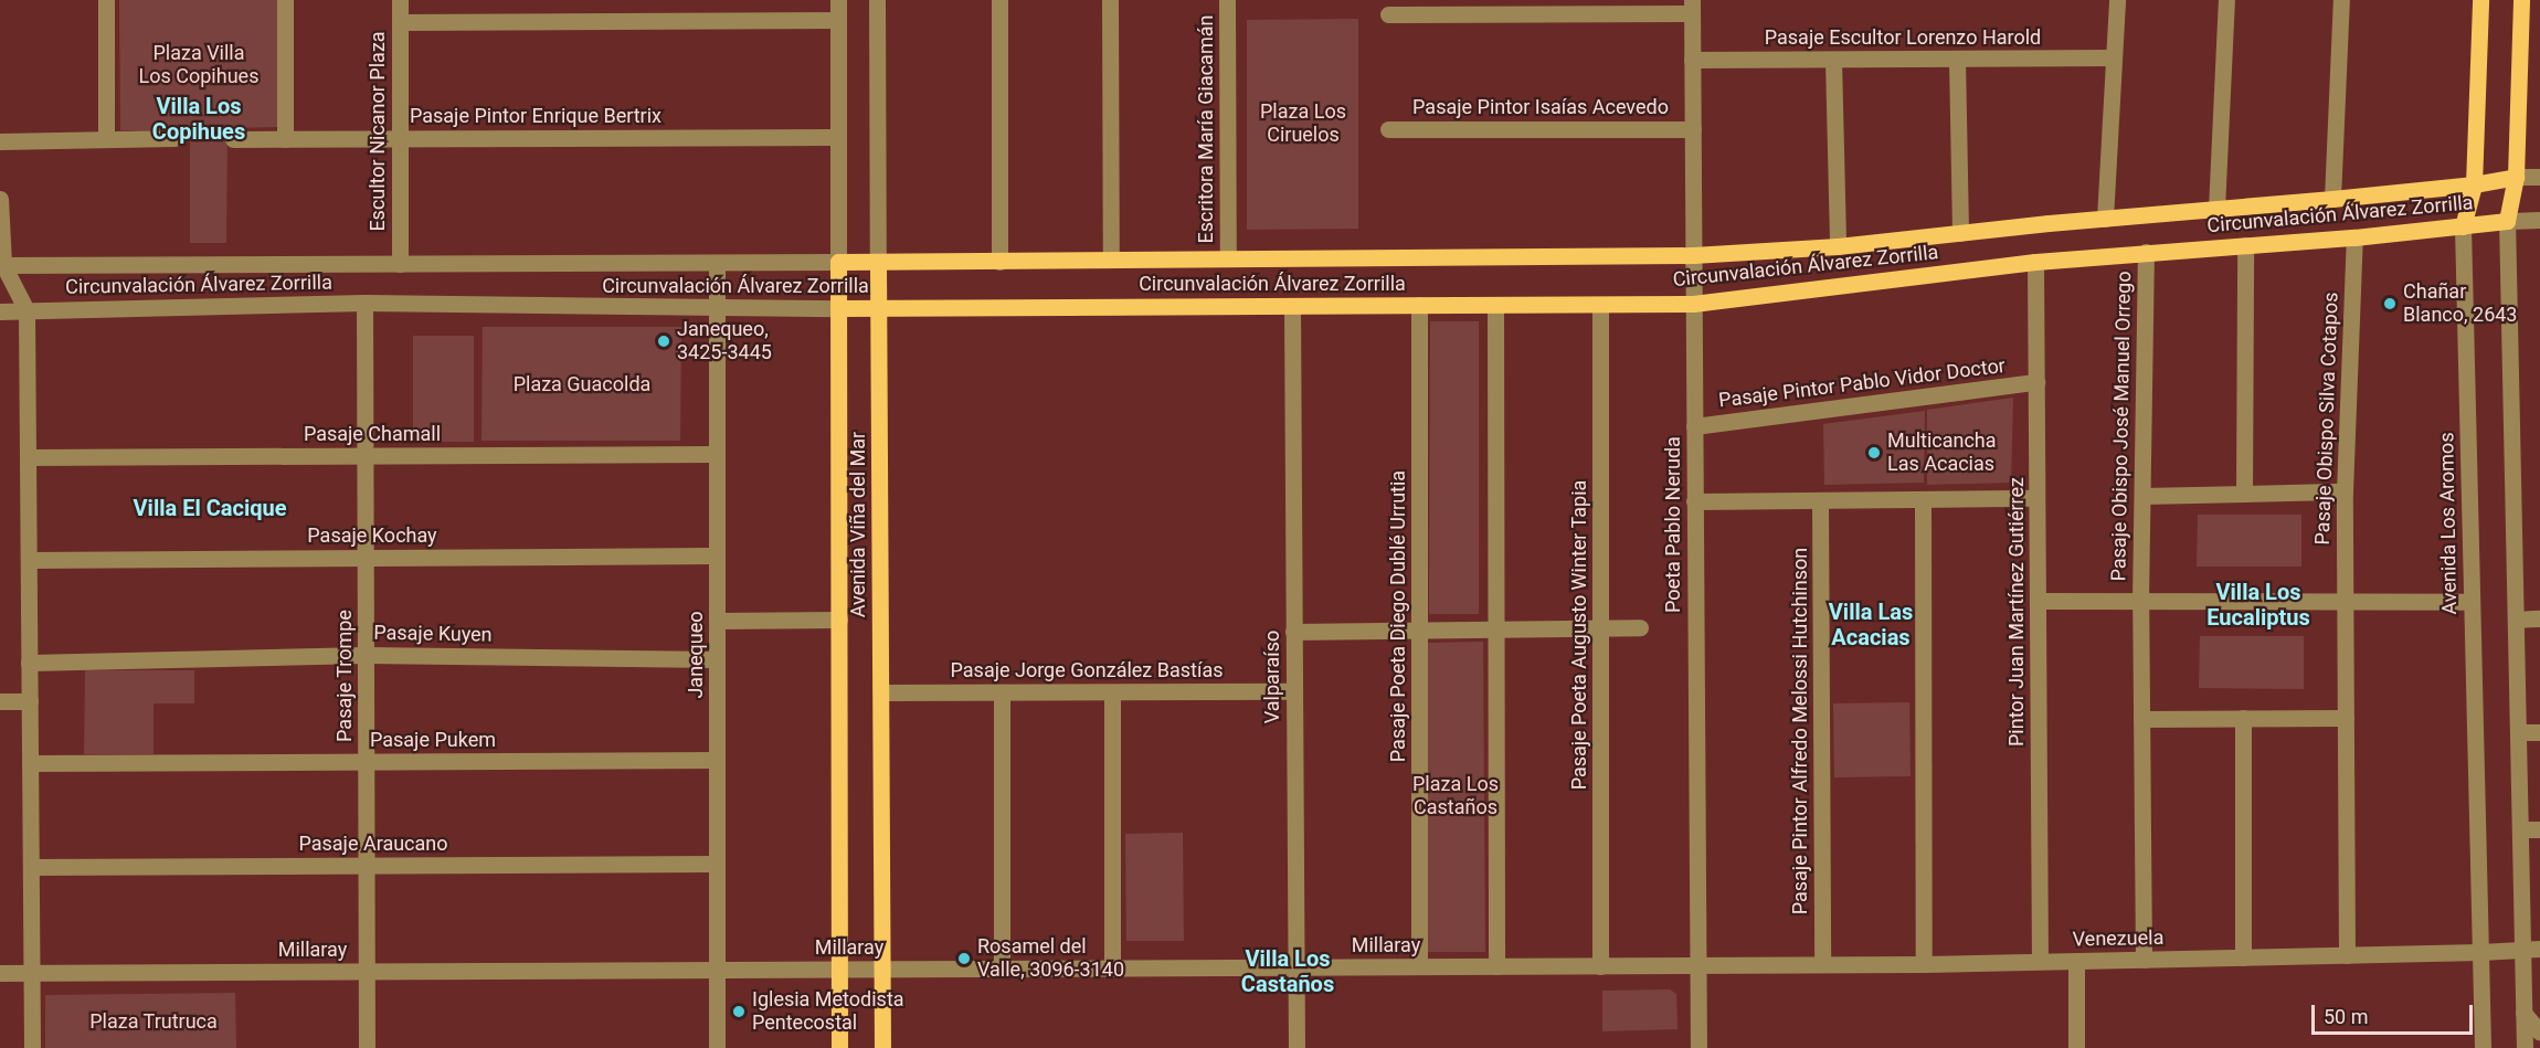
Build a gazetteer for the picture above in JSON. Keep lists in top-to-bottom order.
{
  "streets": {
    "main road": ["Circunvalación Álvarez Zorrilla", "Avenida Los Aromos", "Avenida Viña del Mar"],
    "street": [
      "Pasaje Escultor Lorenzo Harold",
      "Pasaje Pintor Isaías Acevedo",
      "Pasaje Pintor Enrique Bertrix",
      "Escritora María Giacamán",
      "Escultor Nicanor Plaza",
      "Pasaje Pintor Pablo Vidor Doctor",
      "Pasaje Obispo Silva Cotapos",
      "Pasaje Obispo José Manuel Orrego",
      "Pasaje Chamall",
      "Poeta Pablo Neruda",
      "Pasaje Kochay",
      "Pintor Juan Martínez Gutiérrez",
      "Pasaje Poeta Diego Dublé Urrutia",
      "Pasaje Kuyen",
      "Pasaje Poeta Augusto Winter Tapia",
      "Janequeo",
      "Pasaje Jorge González Bastías",
      "Pasaje Trompe",
      "Valparaíso",
      "Pasaje Pintor Alfredo Melossi Hutchinson",
      "Pasaje Pukem",
      "Pasaje Araucano",
      "Venezuela",
      "Millaray"
    ]
  },
  "crossings": [
    ["Pasaje Escultor Lorenzo Harold", "Poeta Pablo Neruda"],
    ["Pasaje Pintor Isaías Acevedo", "Poeta Pablo Neruda"],
    ["Pasaje Pintor Enrique Bertrix", "Escultor Nicanor Plaza"],
    ["Pasaje Pintor Enrique Bertrix", "Avenida Viña del Mar"],
    ["Escritora María Giacamán", "Circunvalación Álvarez Zorrilla"],
    ["Escultor Nicanor Plaza", "Circunvalación Álvarez Zorrilla"],
    ["Circunvalación Álvarez Zorrilla", "Pasaje Obispo Silva Cotapos"],
    ["Circunvalación Álvarez Zorrilla", "Pasaje Obispo José Manuel Orrego"],
    ["Circunvalación Álvarez Zorrilla", "Avenida Los Aromos"],
    ["Circunvalación Álvarez Zorrilla", "Avenida Viña del Mar"],
    ["Circunvalación Álvarez Zorrilla", "Poeta Pablo Neruda"],
    ["Circunvalación Álvarez Zorrilla", "Pintor Juan Martínez Gutiérrez"],
    ["Circunvalación Álvarez Zorrilla", "Pasaje Poeta Diego Dublé Urrutia"],
    ["Circunvalación Álvarez Zorrilla", "Pasaje Poeta Augusto Winter Tapia"],
    ["Circunvalación Álvarez Zorrilla", "Janequeo"],
    ["Circunvalación Álvarez Zorrilla", "Pasaje Trompe"],
    ["Circunvalación Álvarez Zorrilla", "Valparaíso"],
    ["Pasaje Pintor Pablo Vidor Doctor", "Poeta Pablo Neruda"],
    ["Pasaje Pintor Pablo Vidor Doctor", "Pintor Juan Martínez Gutiérrez"],
    ["Pasaje Obispo Silva Cotapos", "Venezuela"],
    ["Pasaje Obispo José Manuel Orrego", "Venezuela"],
    ["Pasaje Chamall", "Janequeo"],
    ["Pasaje Chamall", "Pasaje Trompe"],
    ["Avenida Los Aromos", "Venezuela"],
    ["Avenida Viña del Mar", "Pasaje Jorge González Bastías"],
    ["Avenida Viña del Mar", "Millaray"],
    ["Poeta Pablo Neruda", "Venezuela"],
    ["Poeta Pablo Neruda", "Millaray"],
    ["Pasaje Kochay", "Janequeo"],
    ["Pasaje Kochay", "Pasaje Trompe"],
    ["Pintor Juan Martínez Gutiérrez", "Venezuela"],
    ["Pasaje Poeta Diego Dublé Urrutia", "Millaray"],
    ["Pasaje Kuyen", "Janequeo"],
    ["Pasaje Kuyen", "Pasaje Trompe"],
    ["Pasaje Poeta Augusto Winter Tapia", "Millaray"],
    ["Janequeo", "Pasaje Pukem"],
    ["Janequeo", "Pasaje Araucano"],
    ["Janequeo", "Millaray"],
    ["Pasaje Jorge González Bastías", "Valparaíso"],
    ["Pasaje Trompe", "Pasaje Pukem"],
    ["Pasaje Trompe", "Pasaje Araucano"],
    ["Pasaje Trompe", "Millaray"],
    ["Valparaíso", "Millaray"],
    ["Pasaje Pintor Alfredo Melossi Hutchinson", "Venezuela"],
    ["Venezuela", "Millaray"]
  ],
  "districts": [
    "Villa Los Copihues",
    "Villa El Cacique",
    "Villa Los Eucaliptus",
    "Villa Las Acacias",
    "Villa Los Castaños"
  ],
  "parks": [
    "Plaza Villa Los Copihues",
    "Plaza Los Ciruelos",
    "Plaza Guacolda",
    "Plaza Los Castaños",
    "Plaza Trutruca"
  ],
  "places": [
    "Chañar Blanco, 2643",
    "Janequeo, 3425-3445",
    "Multicancha Las Acacias",
    "Rosamel del Valle, 3096-3140",
    "Iglesia Metodista Pentecostal"
  ],
  "scale_bar": "50 m"
}
